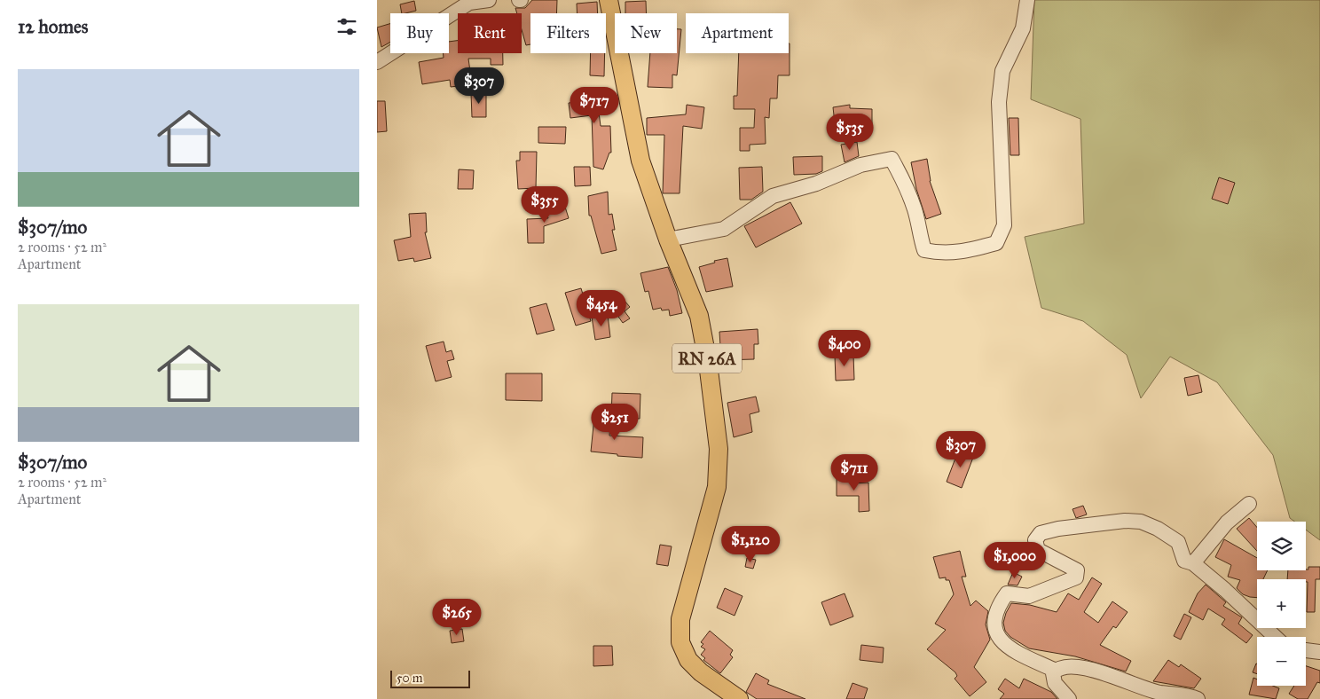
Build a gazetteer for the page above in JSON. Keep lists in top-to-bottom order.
{
  "streets": {
    "main road": ["RN 26A"]
  },
  "scale_bar": "50 m",
  "page": {
    "heading": "12 homes",
    "chip": [
      "Buy",
      "Rent",
      "Filters",
      "New",
      "Apartment"
    ],
    "list": [
      {
        "name": "$307/mo",
        "note": "2 rooms · 52 m² · Apartment"
      },
      {
        "name": "$307/mo",
        "note": "2 rooms · 52 m² · Apartment"
      }
    ],
    "price": [
      "$307",
      "$717",
      "$535",
      "$355",
      "$454",
      "$400",
      "$251",
      "$307",
      "$711",
      "$1,120",
      "$1,000",
      "$265"
    ],
    "map_buttons": ["+", "−"],
    "scale": "50 m"
  }
}
